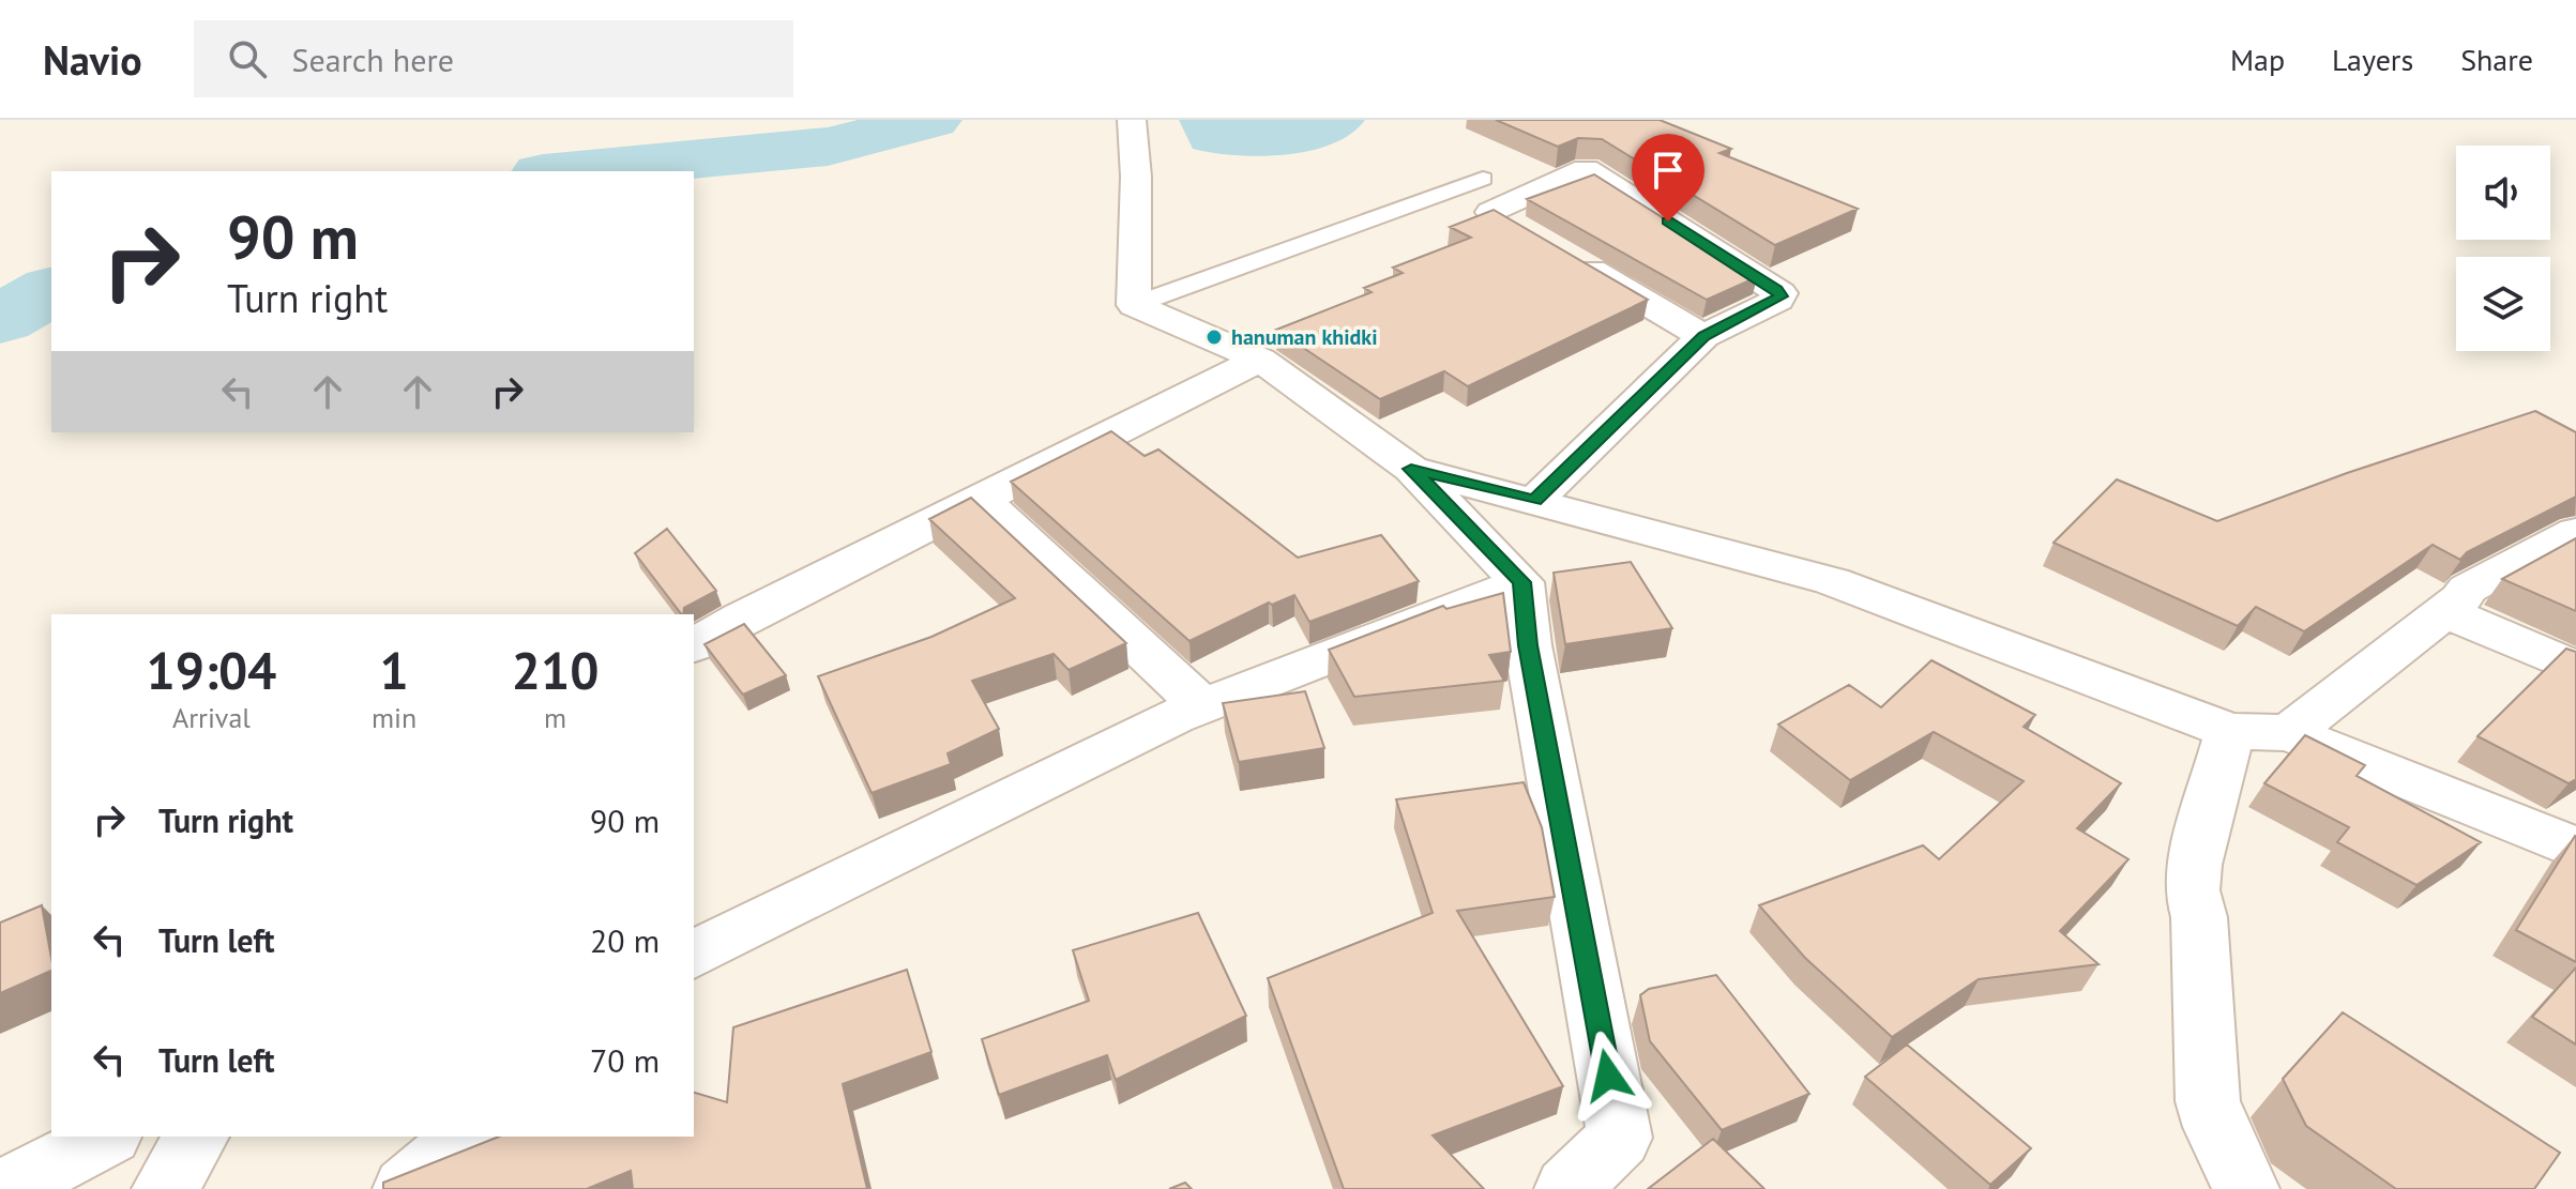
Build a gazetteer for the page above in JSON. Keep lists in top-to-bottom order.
{
  "places": ["hanuman khidki"],
  "page": {
    "header": "Navio",
    "search": "Search here",
    "nav": ["Map", "Layers", "Share"],
    "turn": ["90 m", "Turn right"],
    "eta": [
      "19:04",
      "Arrival",
      "1",
      "min",
      "210",
      "m"
    ],
    "list": [
      {
        "name": "Turn right",
        "value": "90 m"
      },
      {
        "name": "Turn left",
        "value": "20 m"
      },
      {
        "name": "Turn left",
        "value": "70 m"
      }
    ]
  }
}
